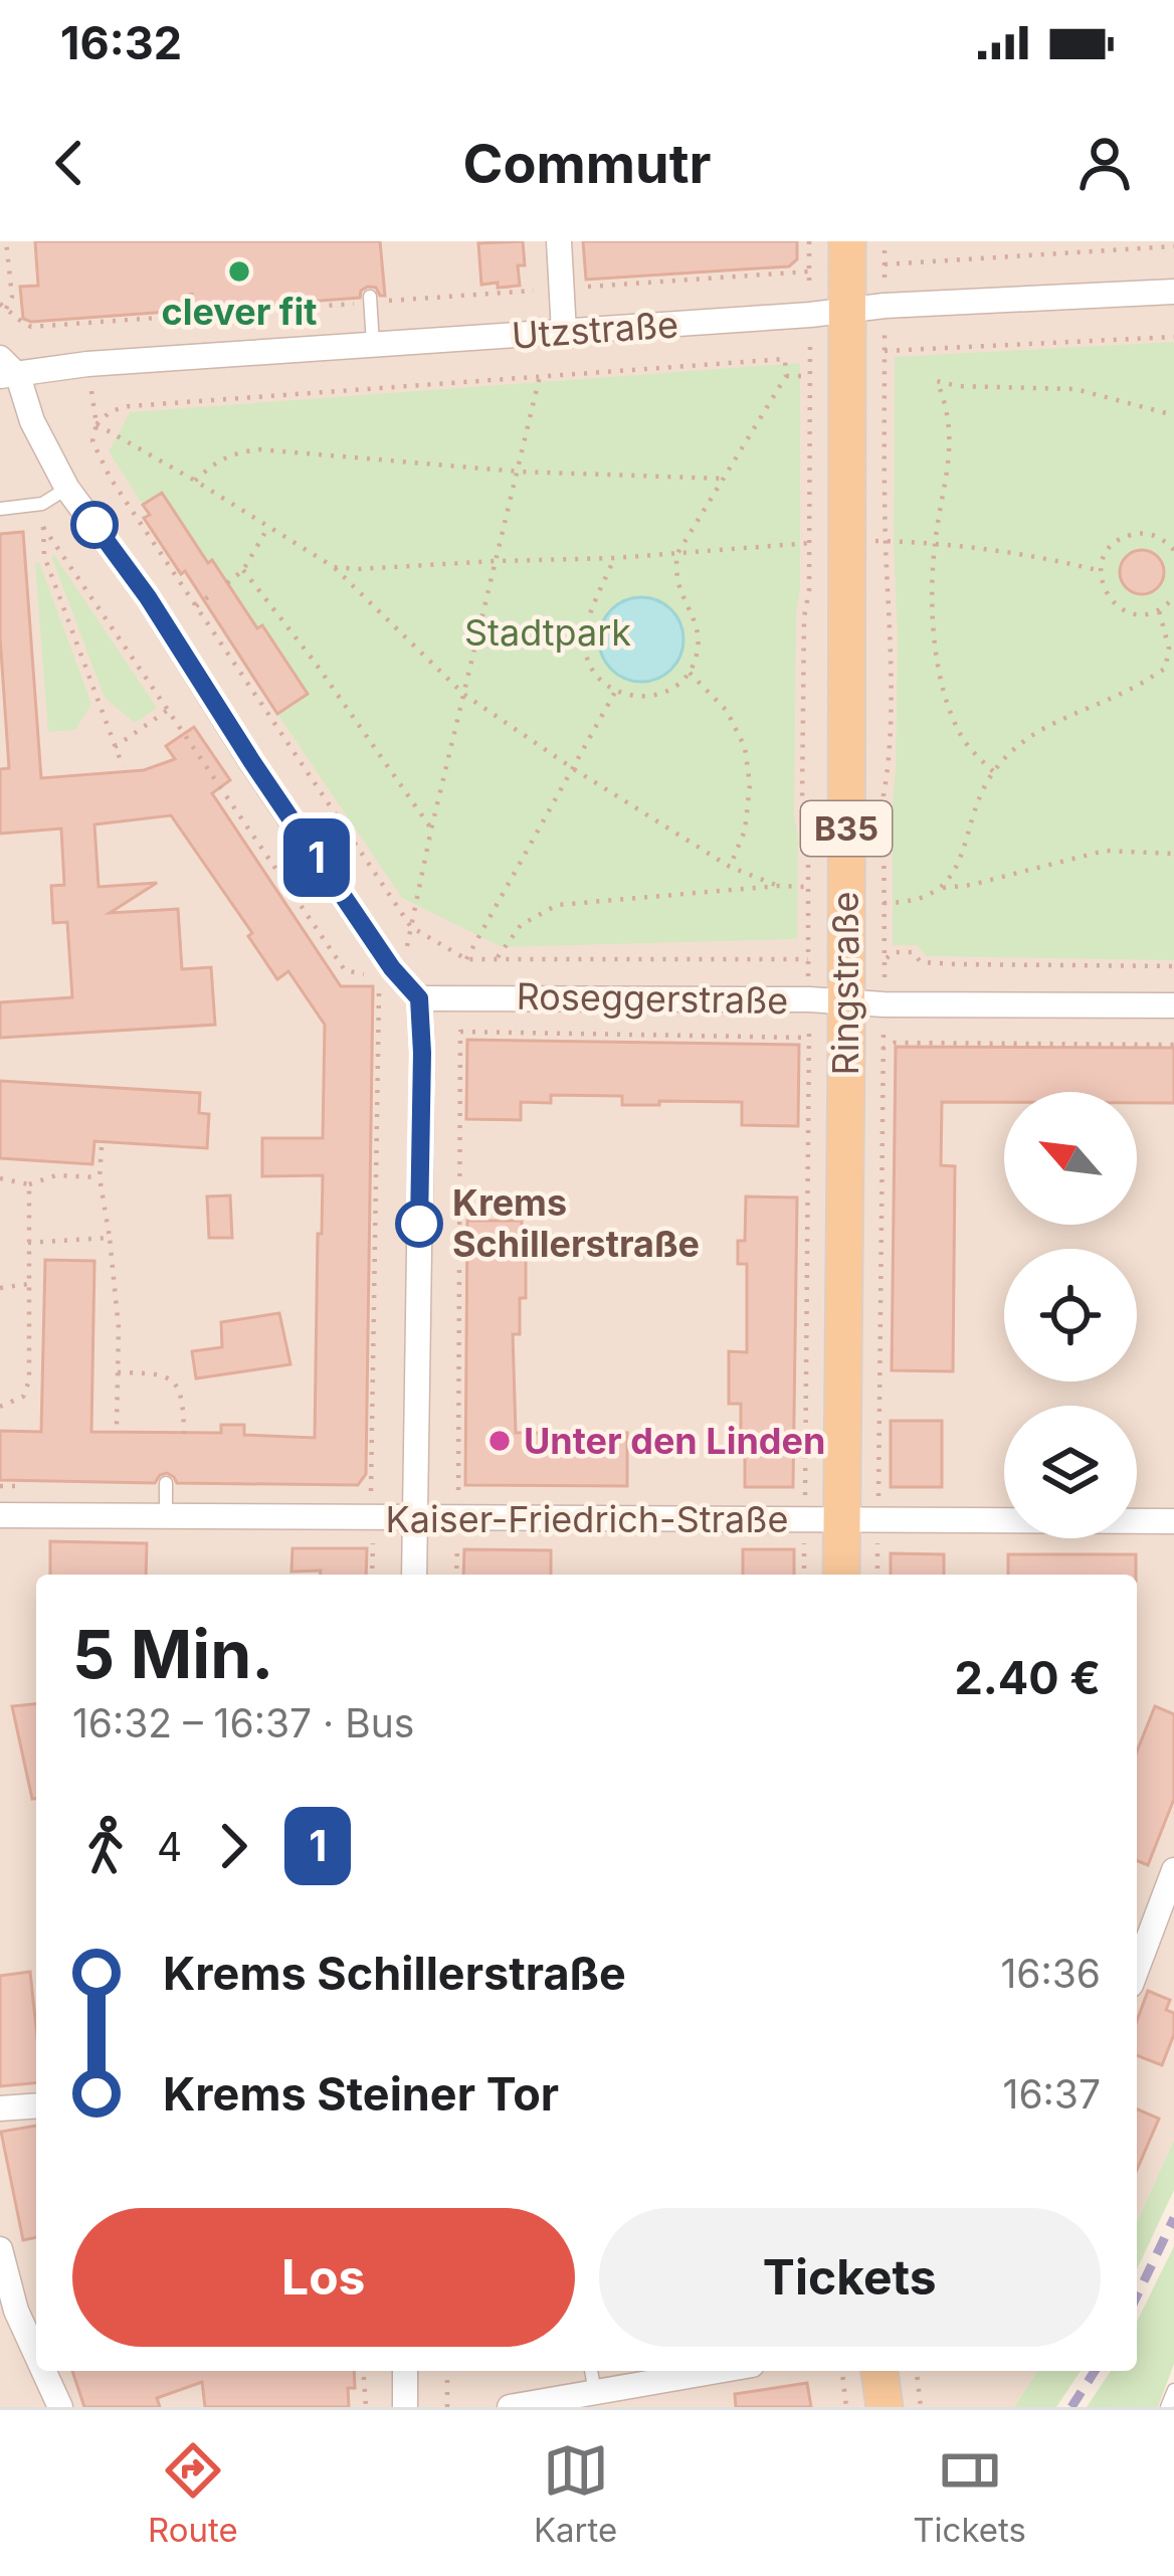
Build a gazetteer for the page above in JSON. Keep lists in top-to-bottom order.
{
  "streets": {
    "main road": ["B35", "Ringstraße"],
    "street": ["Utzstraße", "Roseggerstraße", "Kaiser-Friedrich-Straße"]
  },
  "crossings": [
    ["Utzstraße", "Ringstraße"],
    ["Ringstraße", "Roseggerstraße"],
    ["Ringstraße", "Kaiser-Friedrich-Straße"]
  ],
  "parks": ["Stadtpark"],
  "places": ["clever fit", "Krems Schillerstraße", "Unter den Linden"],
  "lines": ["bus line 1"],
  "north": "top left",
  "page": {
    "status": "16:32",
    "header": "Commutr",
    "on_map": "1",
    "heading": ["5 Min.", "16:32 – 16:37 · Bus", "2.40 €"],
    "legs": ["4", "1"],
    "list": [
      {
        "name": "Krems Schillerstraße",
        "value": "16:36"
      },
      {
        "name": "Krems Steiner Tor",
        "value": "16:37"
      }
    ],
    "buttons": ["Los", "Tickets"],
    "tabs": ["Route", "Karte", "Tickets"]
  }
}
